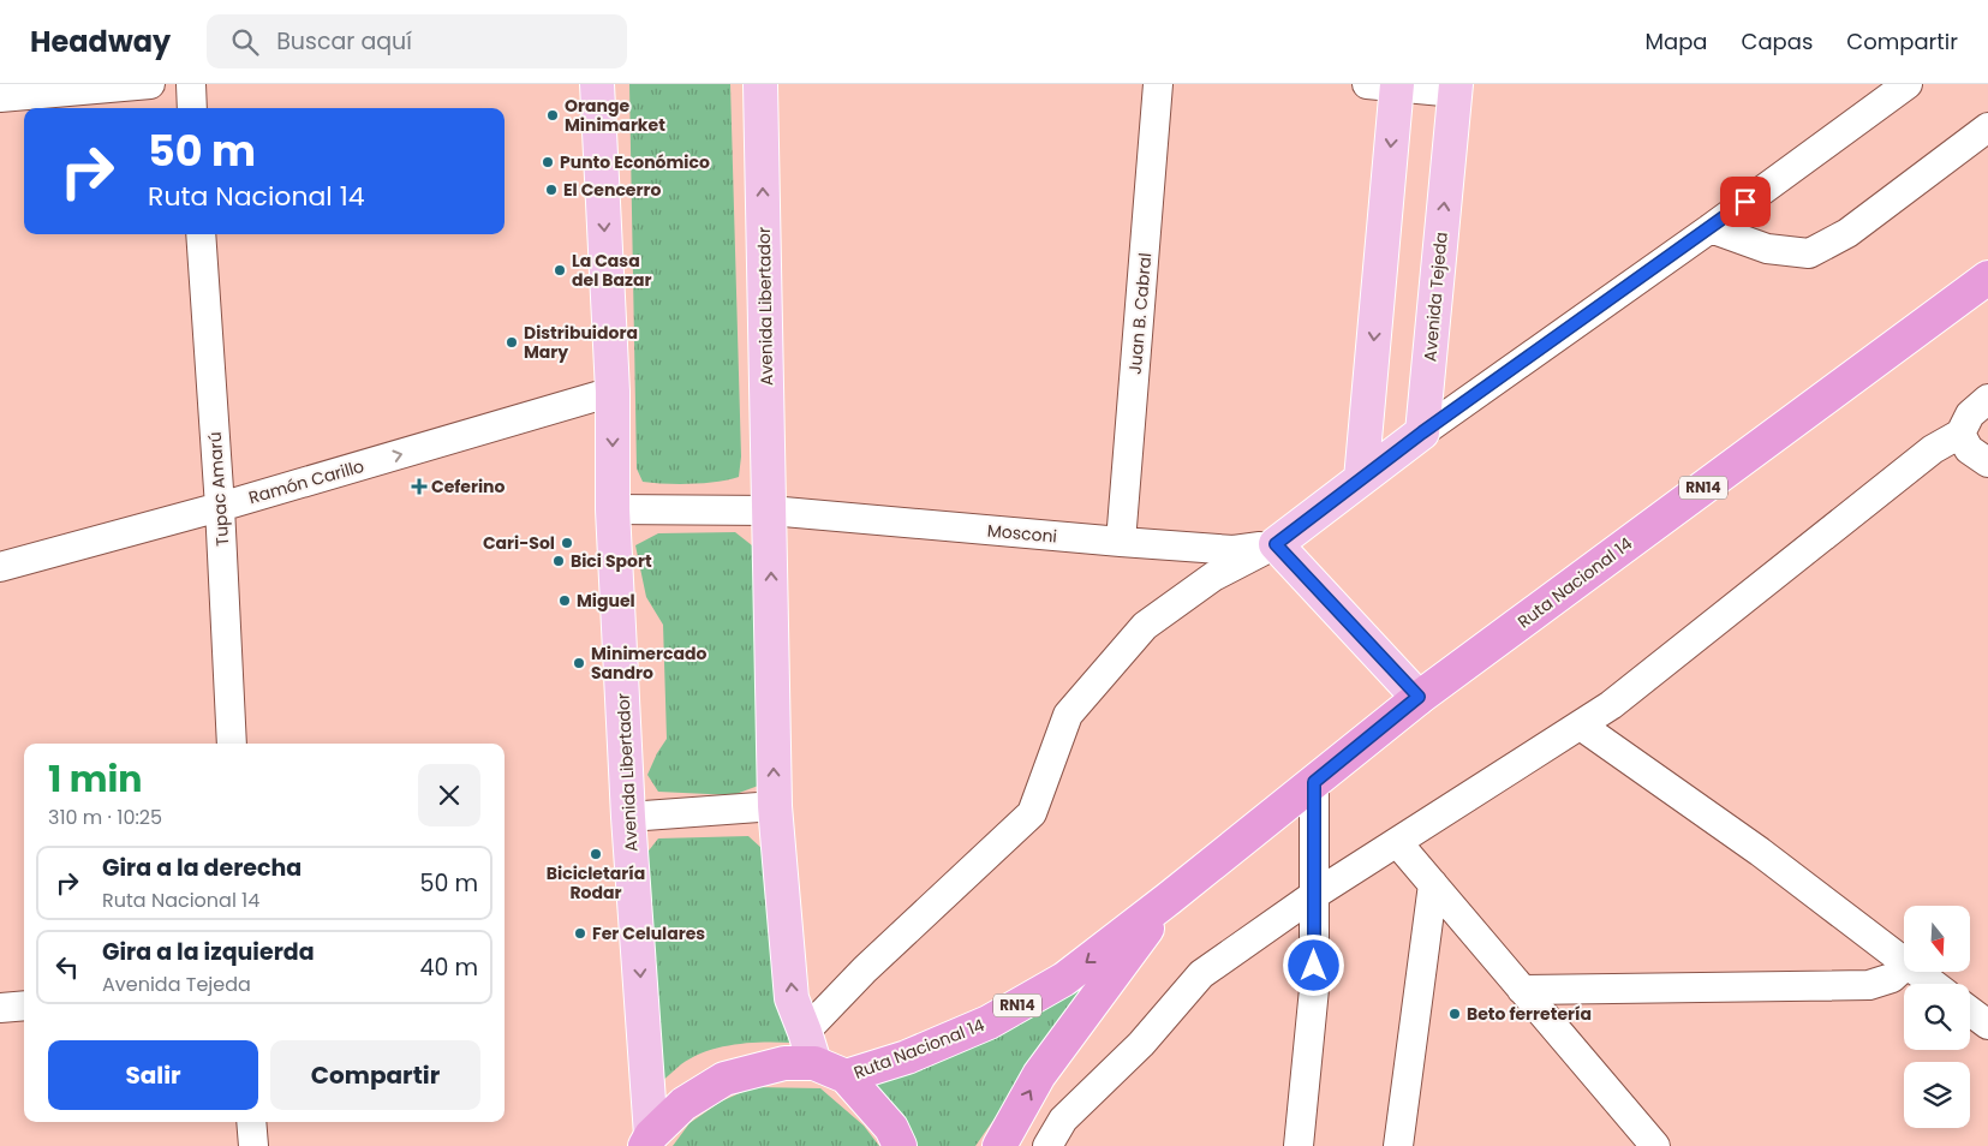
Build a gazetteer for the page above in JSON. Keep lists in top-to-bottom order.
{
  "streets": {
    "highway": ["RN14", "Ruta Nacional 14"],
    "main road": ["Avenida Tejeda", "Avenida Libertador"],
    "street": [
      "Juan B. Cabral",
      "Ramón Carillo",
      "Tupac Amarú",
      "Mosconi"
    ]
  },
  "crossings": [
    ["Avenida Libertador", "Ramón Carillo"],
    ["Avenida Libertador", "Mosconi"],
    ["Avenida Libertador", "Ruta Nacional 14"],
    ["Juan B. Cabral", "Mosconi"],
    ["Ramón Carillo", "Tupac Amarú"]
  ],
  "one_way": ["Ramón Carillo"],
  "places": {
    "other": [
      "Orange Minimarket",
      "Punto Económico",
      "El Cencerro",
      "La Casa del Bazar",
      "Distribuidora Mary",
      "Cari-Sol",
      "Bici Sport",
      "Miguel",
      "Minimercado Sandro",
      "Bicicletaría Rodar",
      "Fer Celulares",
      "Beto ferretería"
    ],
    "health": ["Ceferino"]
  },
  "north": "bottom",
  "page": {
    "header": "Headway",
    "search": "Buscar aquí",
    "nav": ["Mapa", "Capas", "Compartir"],
    "turn": ["50 m", "Ruta Nacional 14"],
    "heading": ["1 min", "310 m · 10:25"],
    "list": [
      {
        "name": "Gira a la derecha",
        "note": "Ruta Nacional 14",
        "value": "50 m"
      },
      {
        "name": "Gira a la izquierda",
        "note": "Avenida Tejeda",
        "value": "40 m"
      }
    ],
    "buttons": ["Salir", "Compartir"]
  }
}
